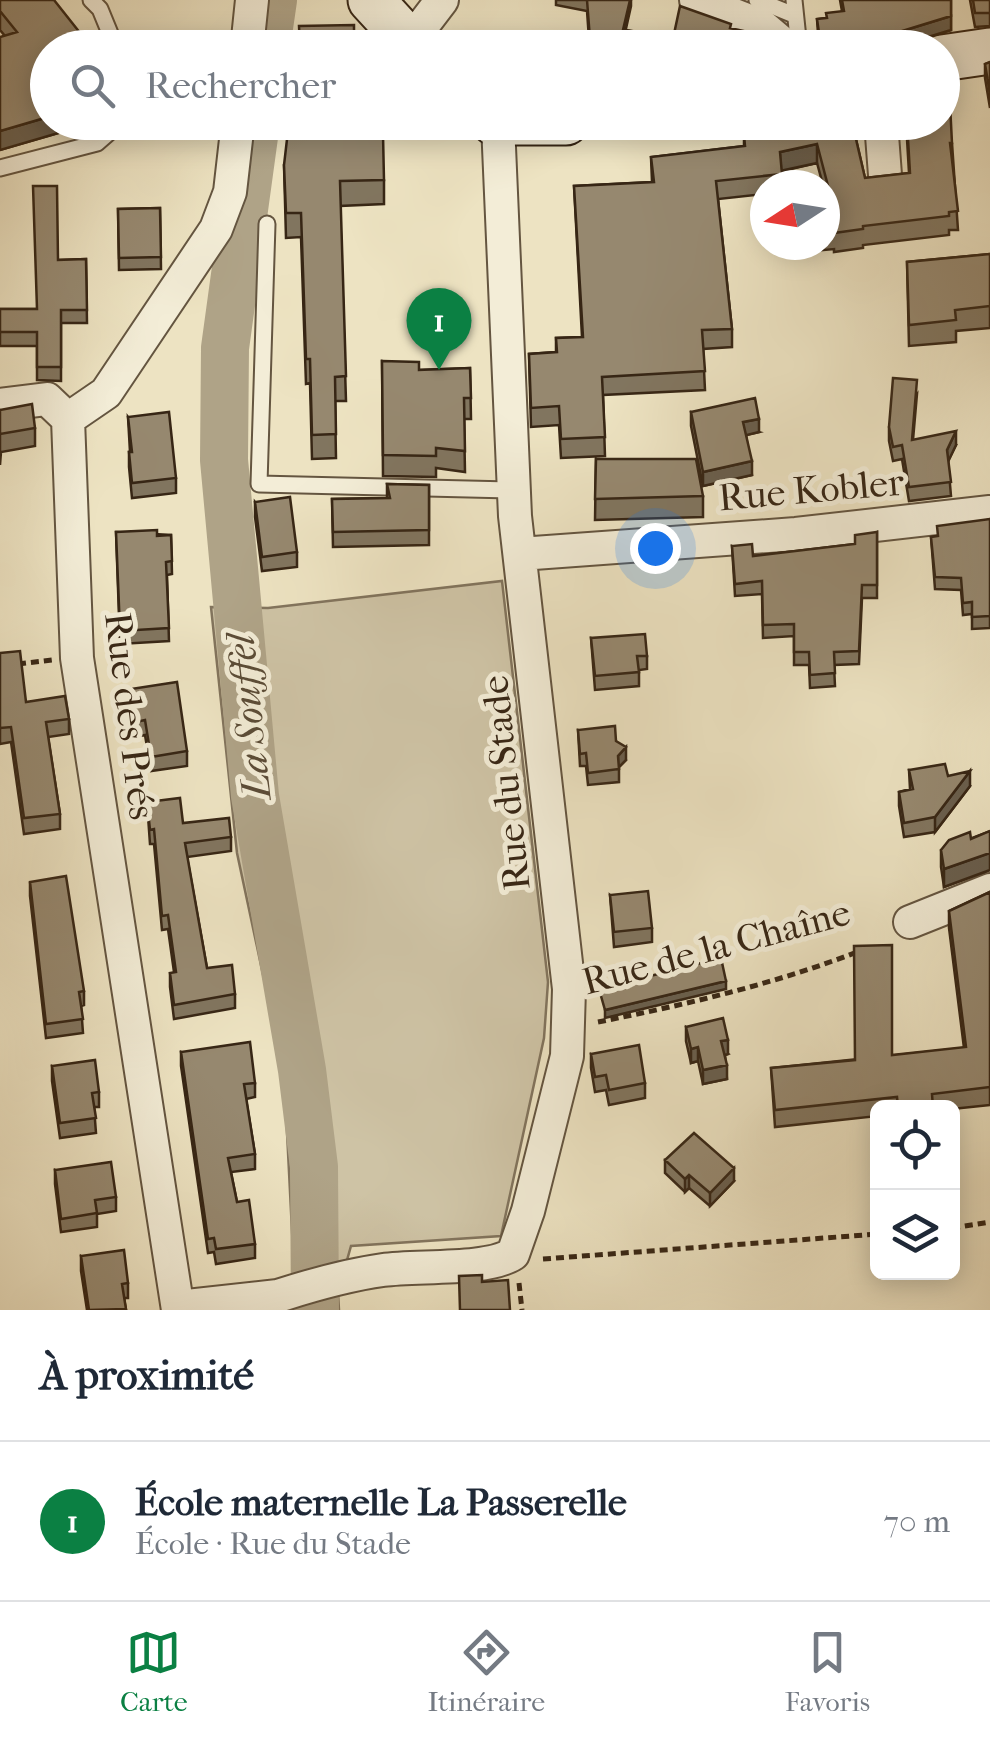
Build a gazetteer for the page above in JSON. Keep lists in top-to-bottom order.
{
  "streets": {
    "street": ["Rue Kobler", "Rue des Prés", "Rue du Stade"],
    "path": ["Rue de la Chaîne"]
  },
  "crossings": [
    ["Rue Kobler", "Rue du Stade"],
    ["Rue du Stade", "Rue de la Chaîne"]
  ],
  "water": ["La Souffel"],
  "north": "left",
  "page": {
    "search": "Rechercher",
    "pins": "1",
    "heading": "À proximité",
    "list": [
      {
        "mark": "1",
        "name": "École maternelle La Passerelle",
        "note": "École · Rue du Stade",
        "value": "70 m"
      }
    ],
    "nav": ["Carte", "Itinéraire", "Favoris"]
  }
}
